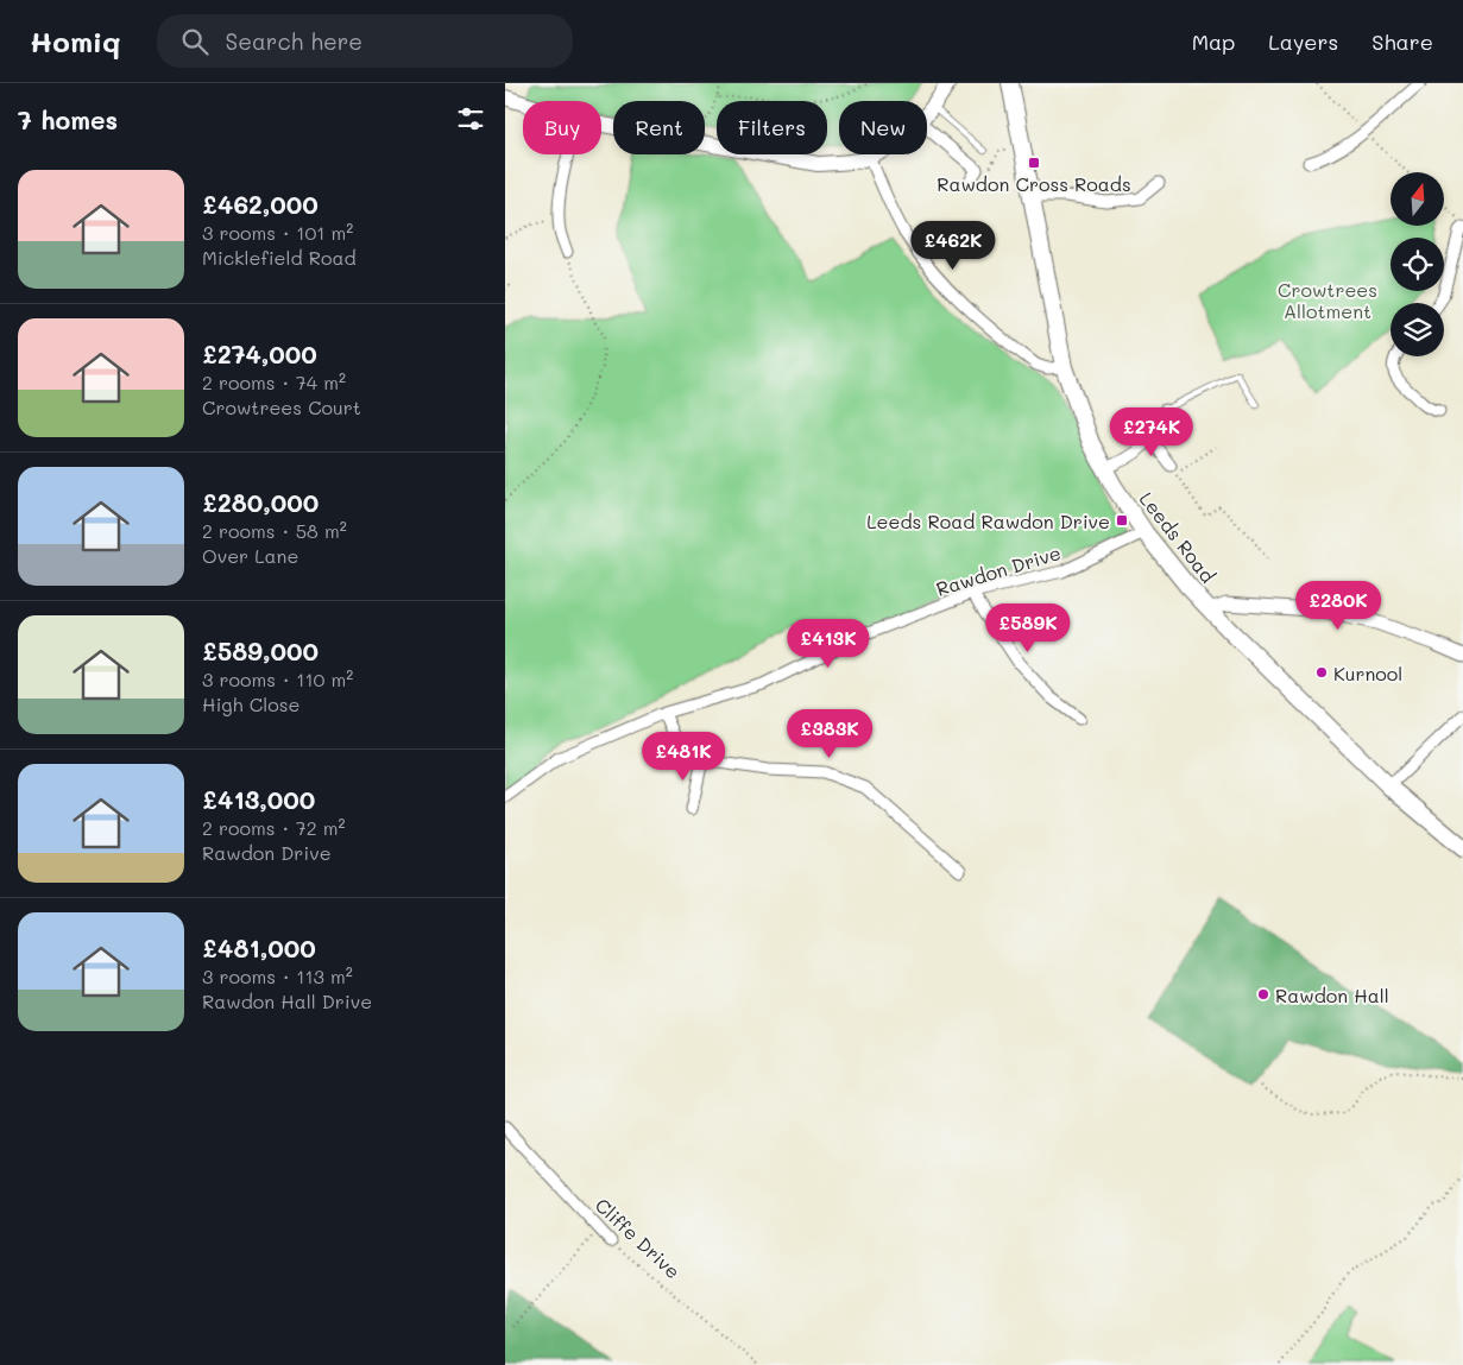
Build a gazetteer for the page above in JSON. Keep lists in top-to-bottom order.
{
  "streets": {
    "main road": ["Leeds Road"],
    "street": ["Rawdon Drive", "Cliffe Drive"]
  },
  "crossings": [
    ["Leeds Road", "Rawdon Drive"]
  ],
  "parks": ["Crowtrees Allotment"],
  "places": {
    "transit": ["Rawdon Cross Roads", "Leeds Road Rawdon Drive"],
    "other": ["Kurnool", "Rawdon Hall"]
  },
  "north": "top",
  "page": {
    "header": "Homiq",
    "search": "Search here",
    "nav": ["Map", "Layers", "Share"],
    "heading": "7 homes",
    "chip": [
      "Buy",
      "Rent",
      "Filters",
      "New"
    ],
    "list": [
      {
        "name": "£462,000",
        "note": "3 rooms · 101 m² · Micklefield Road"
      },
      {
        "name": "£274,000",
        "note": "2 rooms · 74 m² · Crowtrees Court"
      },
      {
        "name": "£280,000",
        "note": "2 rooms · 58 m² · Over Lane"
      },
      {
        "name": "£589,000",
        "note": "3 rooms · 110 m² · High Close"
      },
      {
        "name": "£413,000",
        "note": "2 rooms · 72 m² · Rawdon Drive"
      },
      {
        "name": "£481,000",
        "note": "3 rooms · 113 m² · Rawdon Hall Drive"
      }
    ],
    "price": [
      "£462K",
      "£274K",
      "£280K",
      "£589K",
      "£413K",
      "£383K",
      "£481K"
    ]
  }
}
